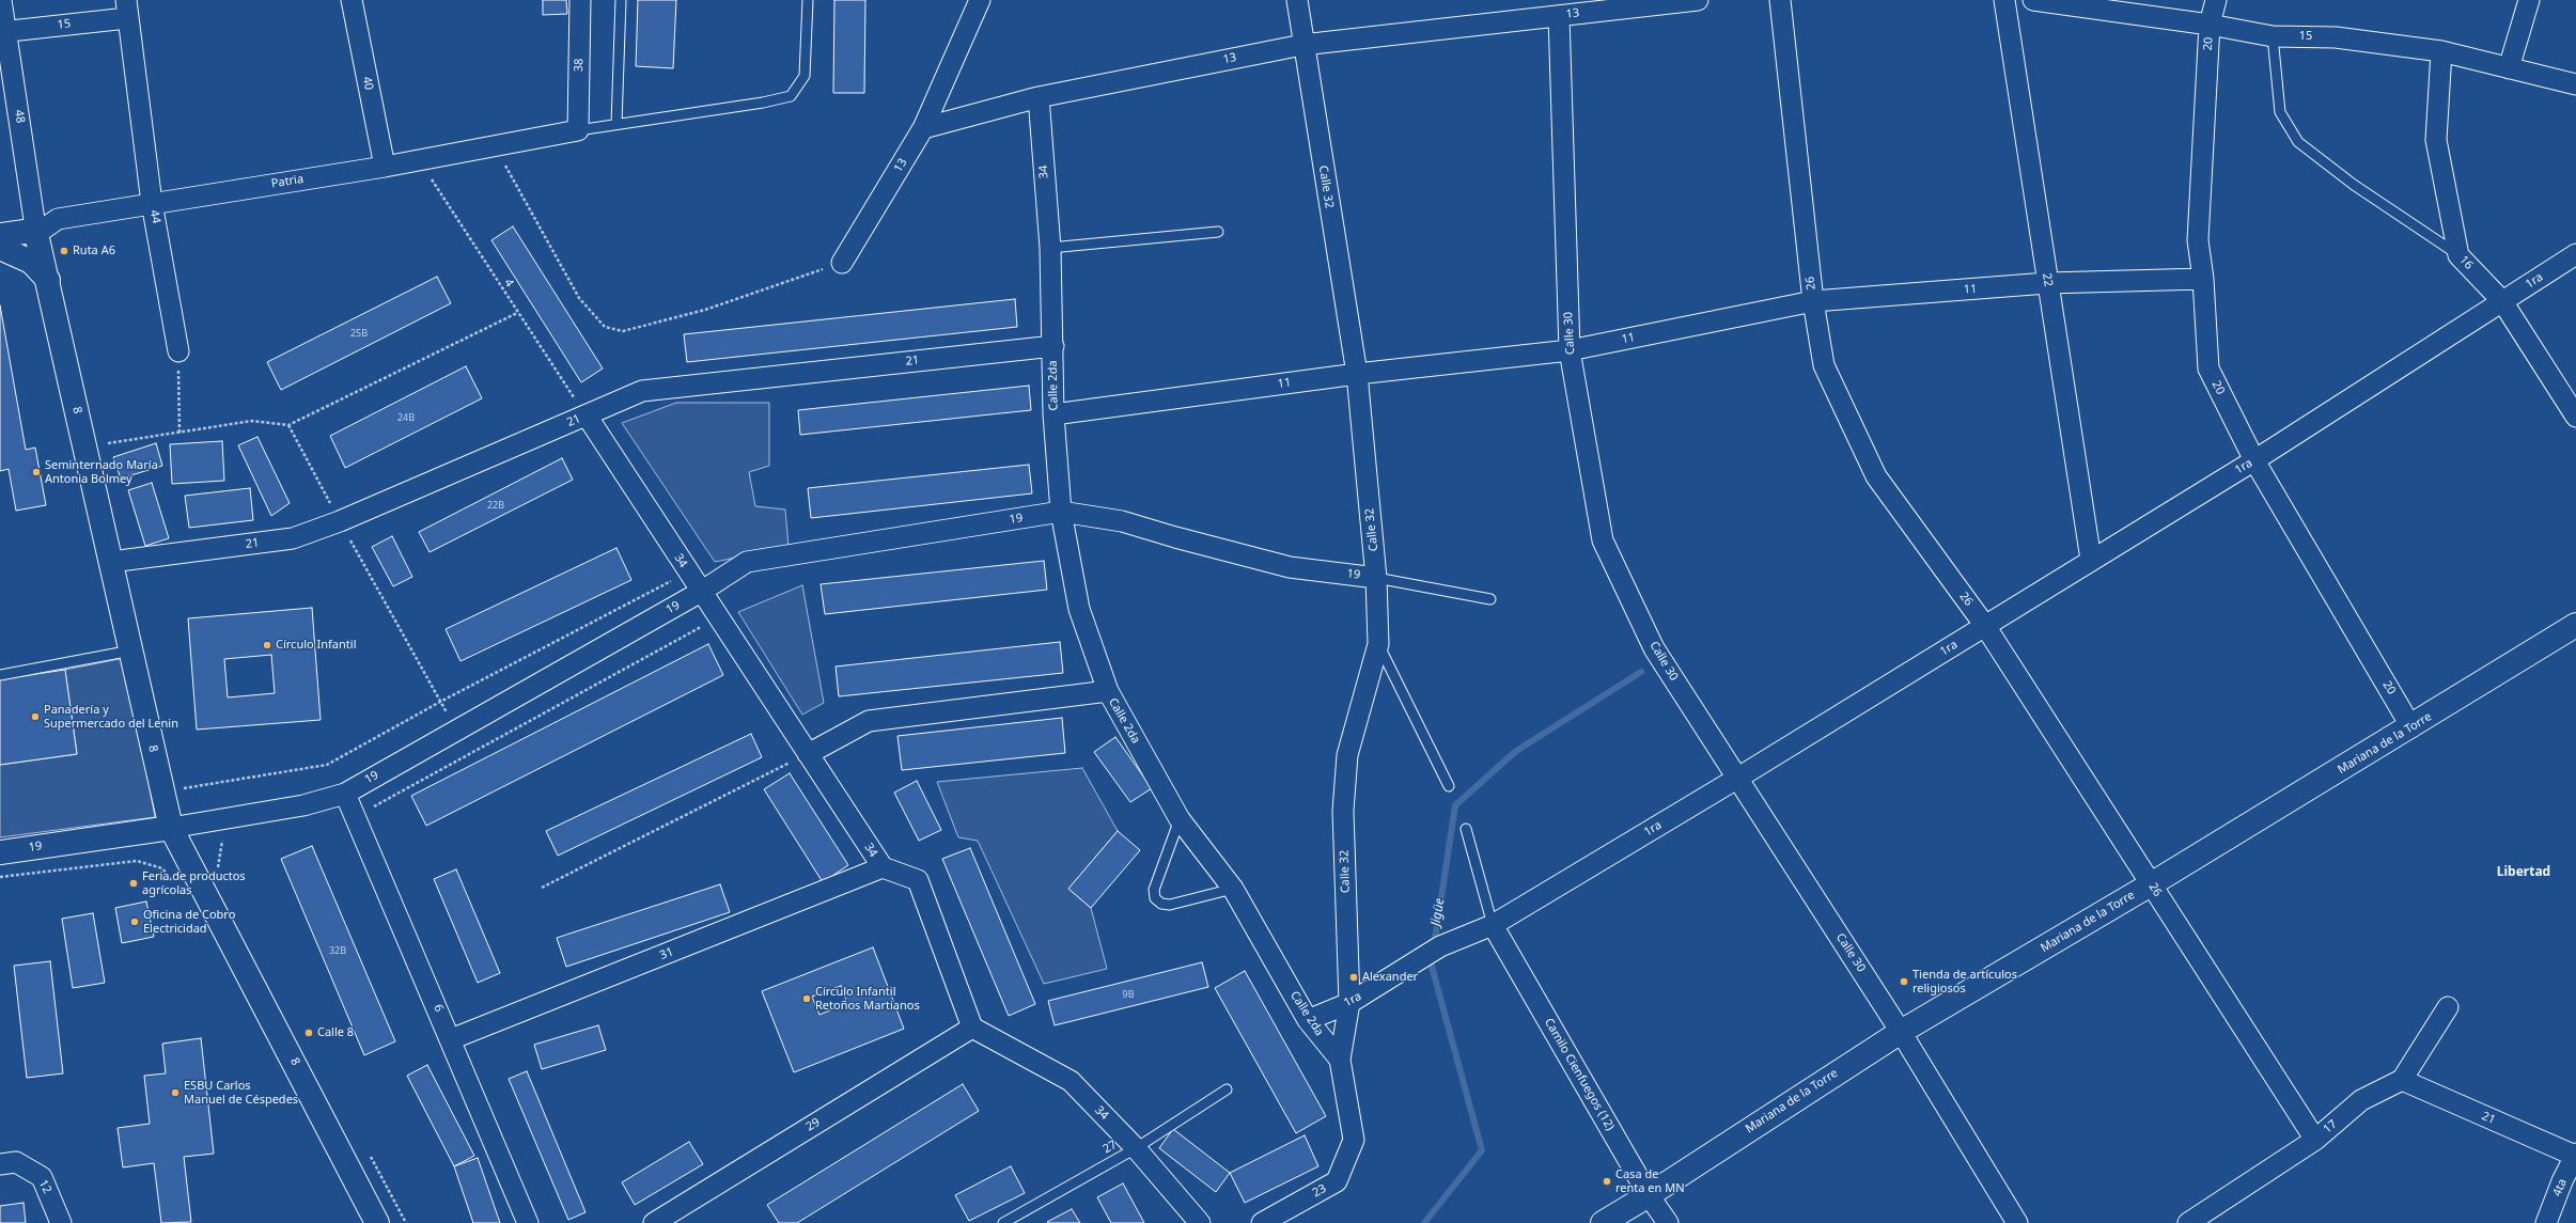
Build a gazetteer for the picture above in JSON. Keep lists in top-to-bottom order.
{
  "streets": {
    "street": [
      "13",
      "15",
      "20",
      "38",
      "40",
      "48",
      "34",
      "Patria",
      "Calle 32",
      "44",
      "16",
      "22",
      "1ra",
      "26",
      "11",
      "Calle 30",
      "21",
      "Calle 2da",
      "8",
      "19",
      "Mariana de la Torre",
      "31",
      "6",
      "Camilo Cienfuegos (12)",
      "29",
      "17",
      "12",
      "4ta",
      "23"
    ],
    "lane": ["27"],
    "path": ["4"]
  },
  "crossings": [
    ["13", "34"],
    ["13", "Calle 32"],
    ["13", "Calle 30"],
    ["15", "20"],
    ["15", "48"],
    ["15", "44"],
    ["15", "16"],
    ["20", "1ra"],
    ["20", "11"],
    ["20", "Mariana de la Torre"],
    ["38", "Patria"],
    ["40", "Patria"],
    ["48", "Patria"],
    ["48", "8"],
    ["34", "4"],
    ["34", "21"],
    ["34", "Calle 2da"],
    ["34", "19"],
    ["34", "31"],
    ["34", "29"],
    ["34", "27"],
    ["Patria", "44"],
    ["Patria", "4"],
    ["Patria", "8"],
    ["Calle 32", "1ra"],
    ["Calle 32", "11"],
    ["Calle 32", "Calle 2da"],
    ["Calle 32", "19"],
    ["16", "1ra"],
    ["22", "1ra"],
    ["22", "11"],
    ["1ra", "26"],
    ["1ra", "Calle 30"],
    ["1ra", "Calle 2da"],
    ["1ra", "Camilo Cienfuegos (12)"],
    ["4", "21"],
    ["26", "11"],
    ["26", "Mariana de la Torre"],
    ["26", "17"],
    ["11", "Calle 30"],
    ["11", "Calle 2da"],
    ["Calle 30", "Mariana de la Torre"],
    ["21", "Calle 2da"],
    ["21", "8"],
    ["21", "17"],
    ["21", "4ta"],
    ["Calle 2da", "19"],
    ["Calle 2da", "23"],
    ["8", "19"],
    ["19", "6"],
    ["Mariana de la Torre", "Camilo Cienfuegos (12)"],
    ["31", "6"]
  ],
  "districts": ["Libertad"],
  "water": ["Jigüe"],
  "places": [
    "Ruta A6",
    "Seminternado María Antonia Bolmey",
    "Círculo Infantil",
    "Panadería y Supermercado del Lenin",
    "Feria de productos agrícolas",
    "Oficina de Cobro Electricidad",
    "Alexander",
    "Tienda de artículos religiosos",
    "Círculo Infantil Retoños Martianos",
    "Calle 8",
    "ESBU Carlos Manuel de Céspedes",
    "Casa de renta en MN"
  ],
  "house_numbers": [
    "25B",
    "24B",
    "22B",
    "32B",
    "9B"
  ]
}
